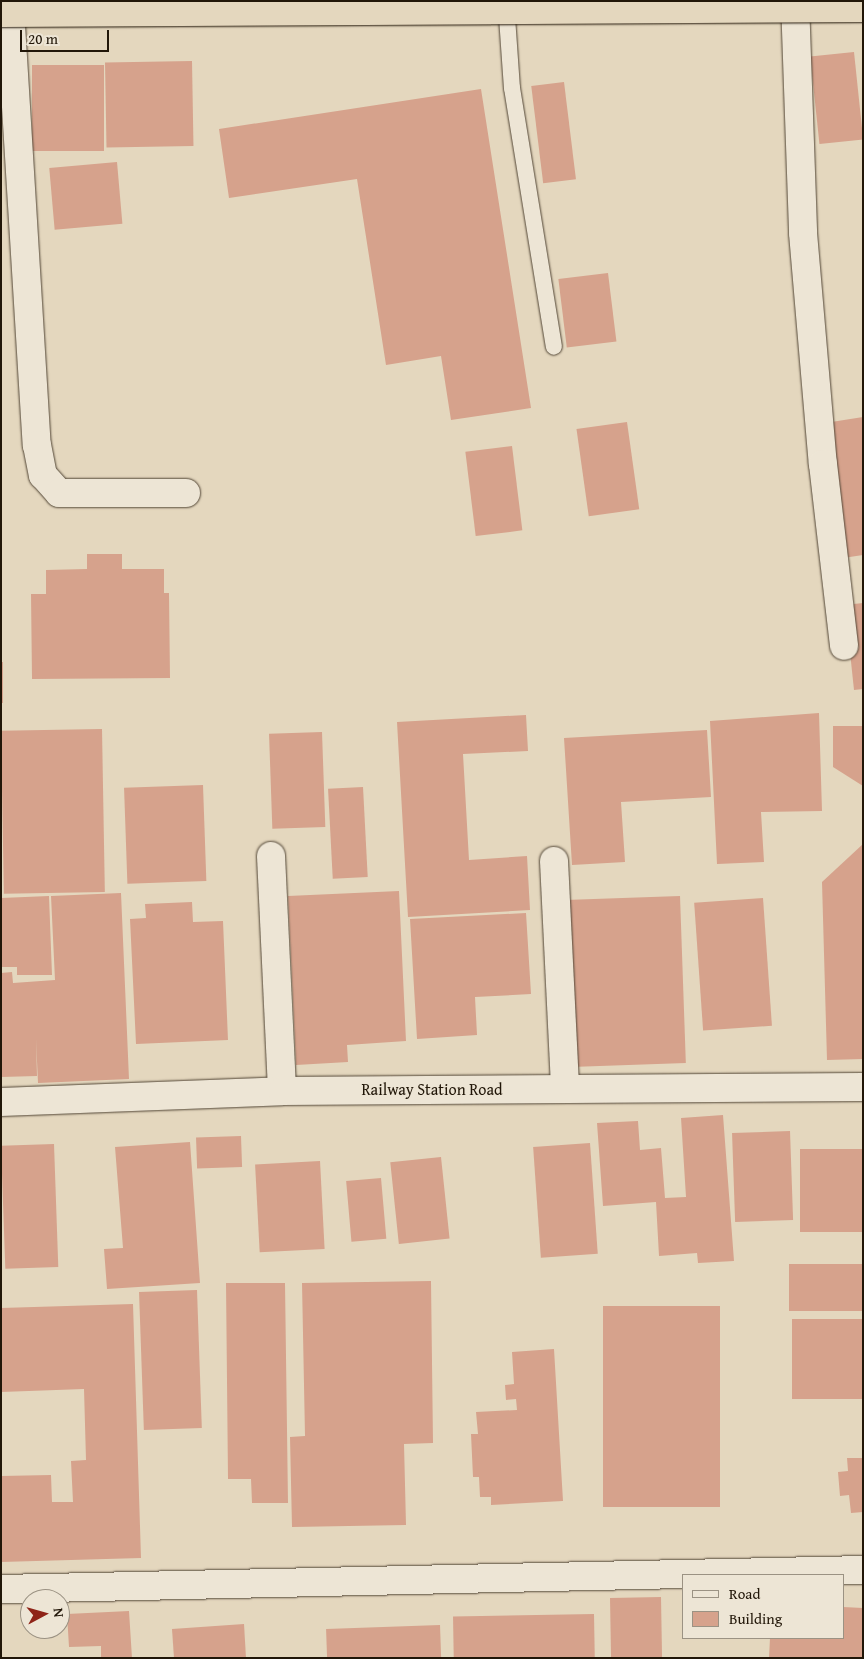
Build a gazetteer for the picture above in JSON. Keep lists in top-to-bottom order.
{
  "streets": {
    "street": ["Railway Station Road"]
  },
  "legend": ["Road", "Building"],
  "scale_bar": "20 m",
  "north": "right"
}
